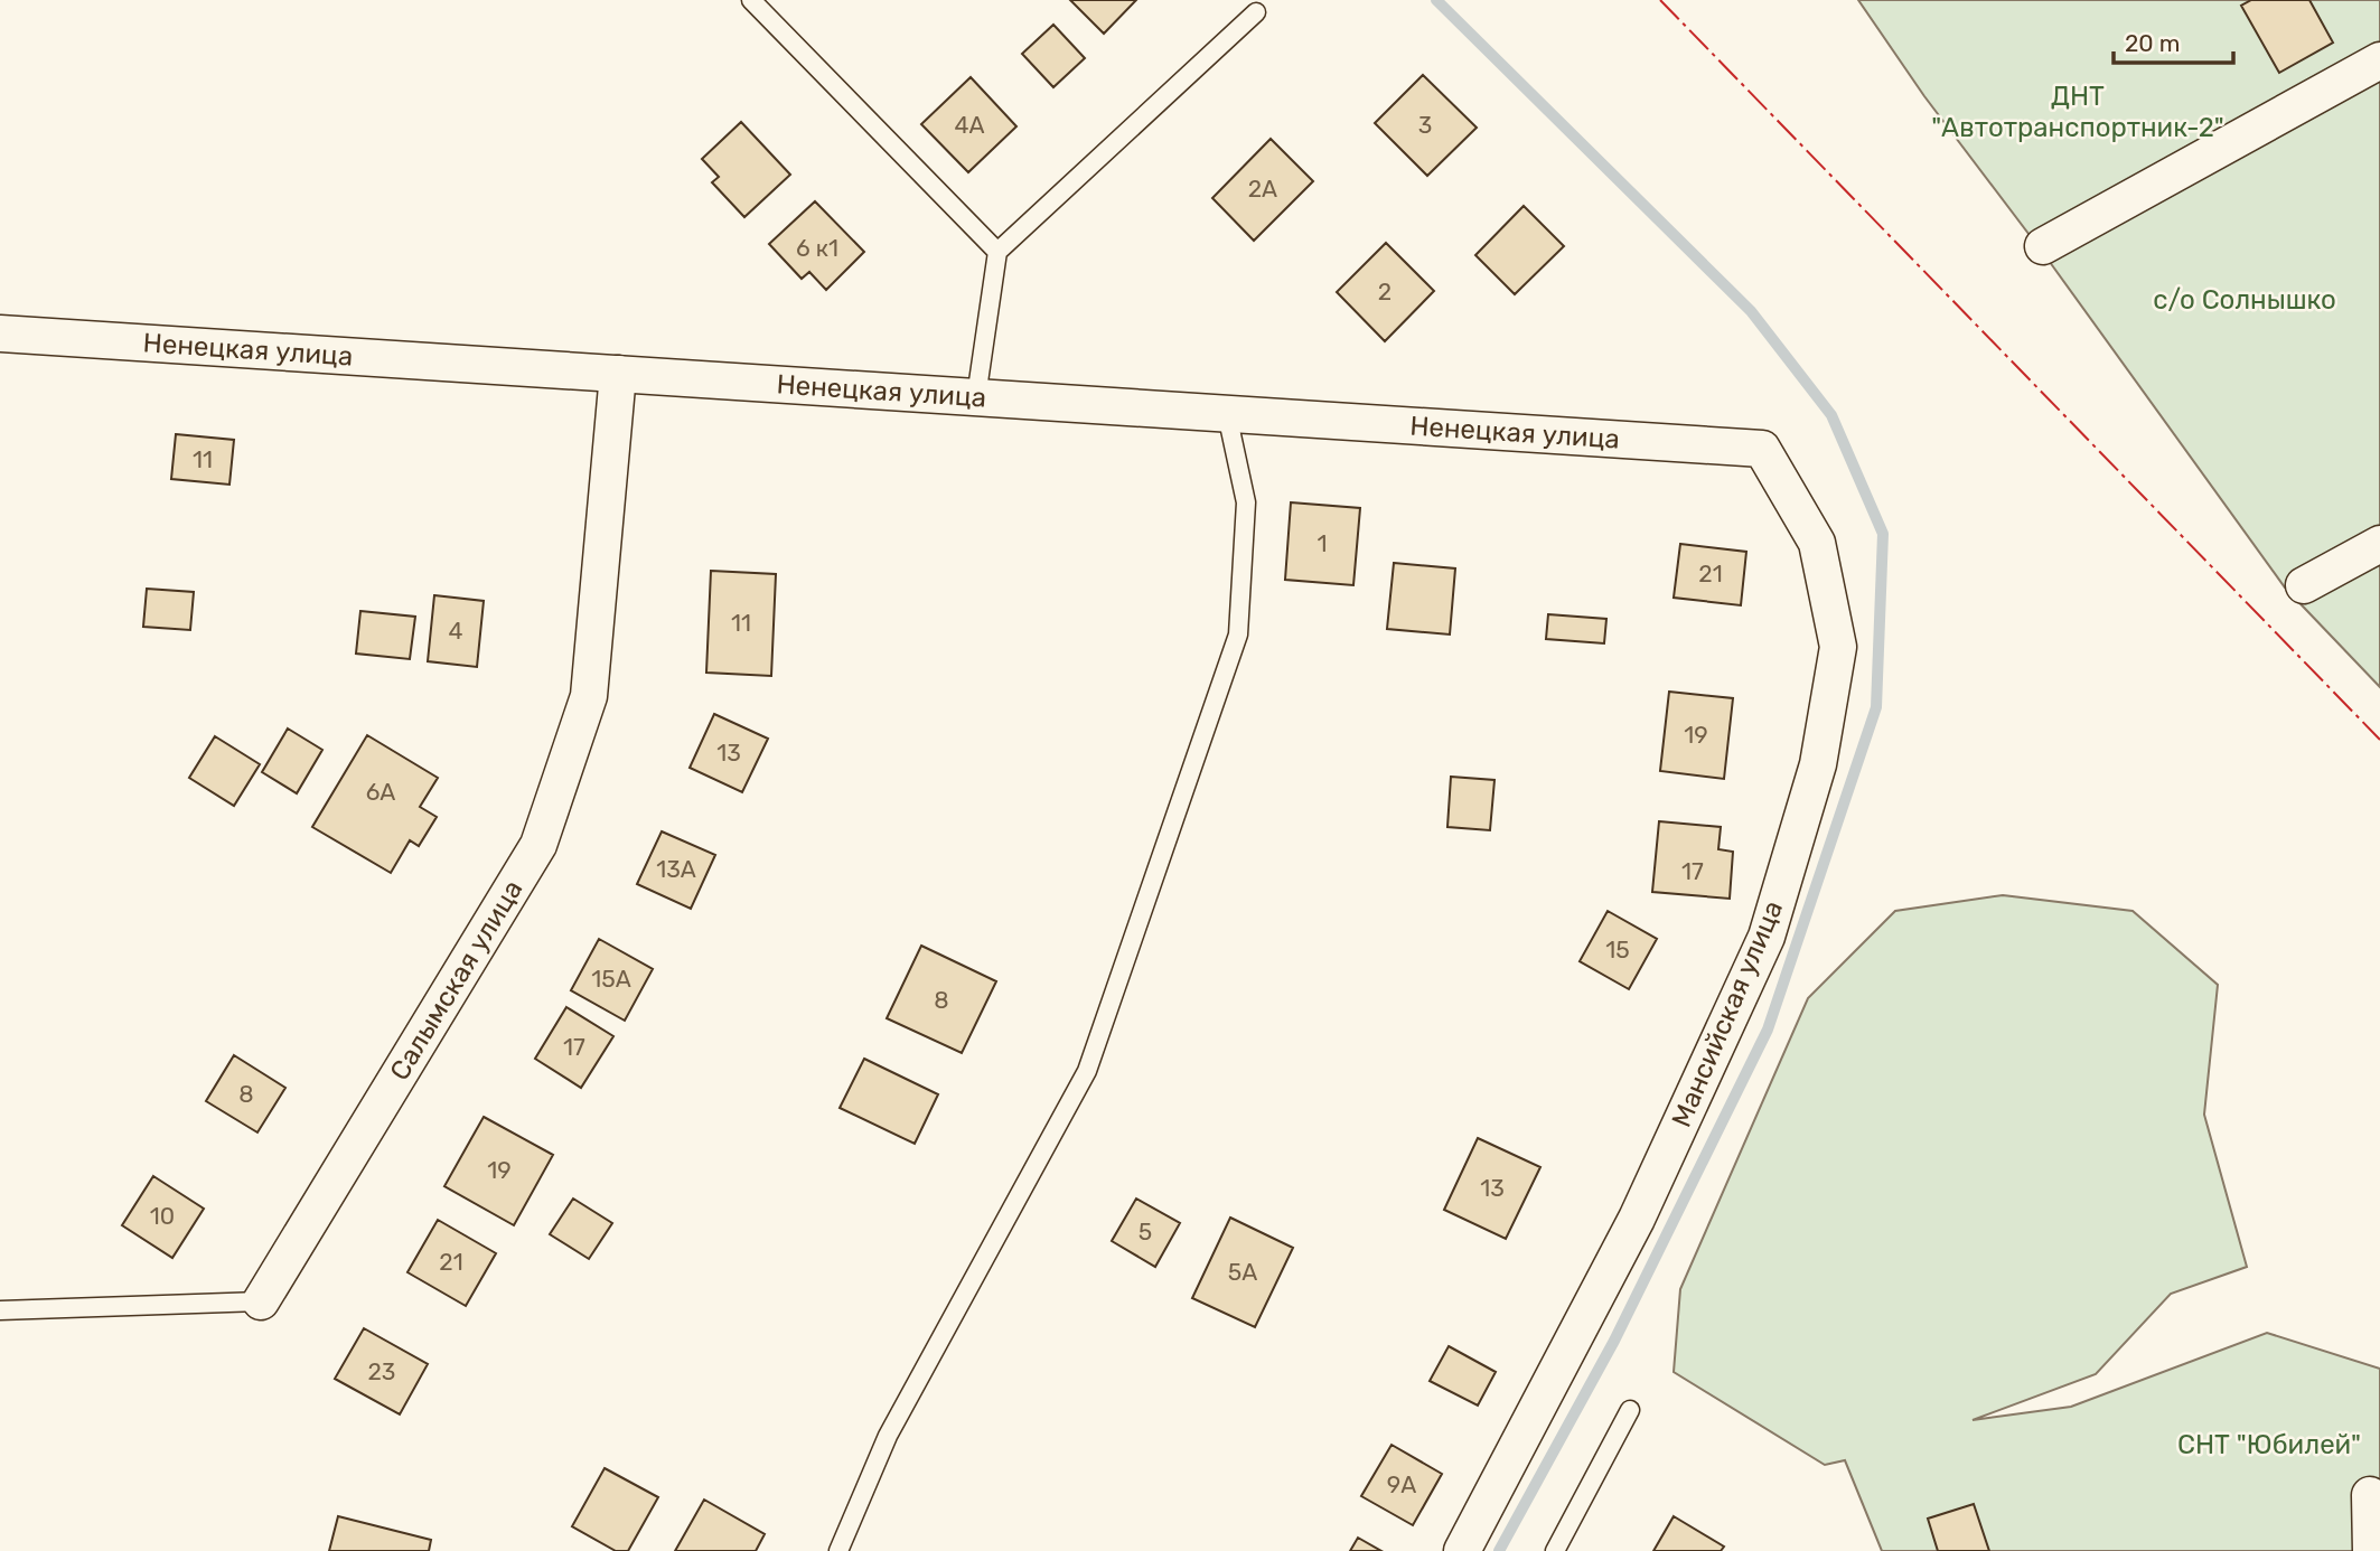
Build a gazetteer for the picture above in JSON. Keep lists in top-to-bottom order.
{
  "streets": {
    "street": ["Ненецкая улица", "Салымская улица", "Мансийская улица"]
  },
  "crossings": [
    ["Ненецкая улица", "Салымская улица"],
    ["Ненецкая улица", "Мансийская улица"]
  ],
  "parks": ["ДНТ \"Автотранспортник-2\"", "с/о Солнышко", "СНТ \"Юбилей\""],
  "house_numbers": [
    "4А",
    "3",
    "2А",
    "6 к1",
    "2",
    "11",
    "1",
    "21",
    "11",
    "4",
    "19",
    "13",
    "6А",
    "13А",
    "17",
    "15",
    "15А",
    "8",
    "17",
    "8",
    "19",
    "13",
    "10",
    "5",
    "21",
    "5А",
    "23",
    "9А"
  ],
  "scale_bar": "20 m"
}
